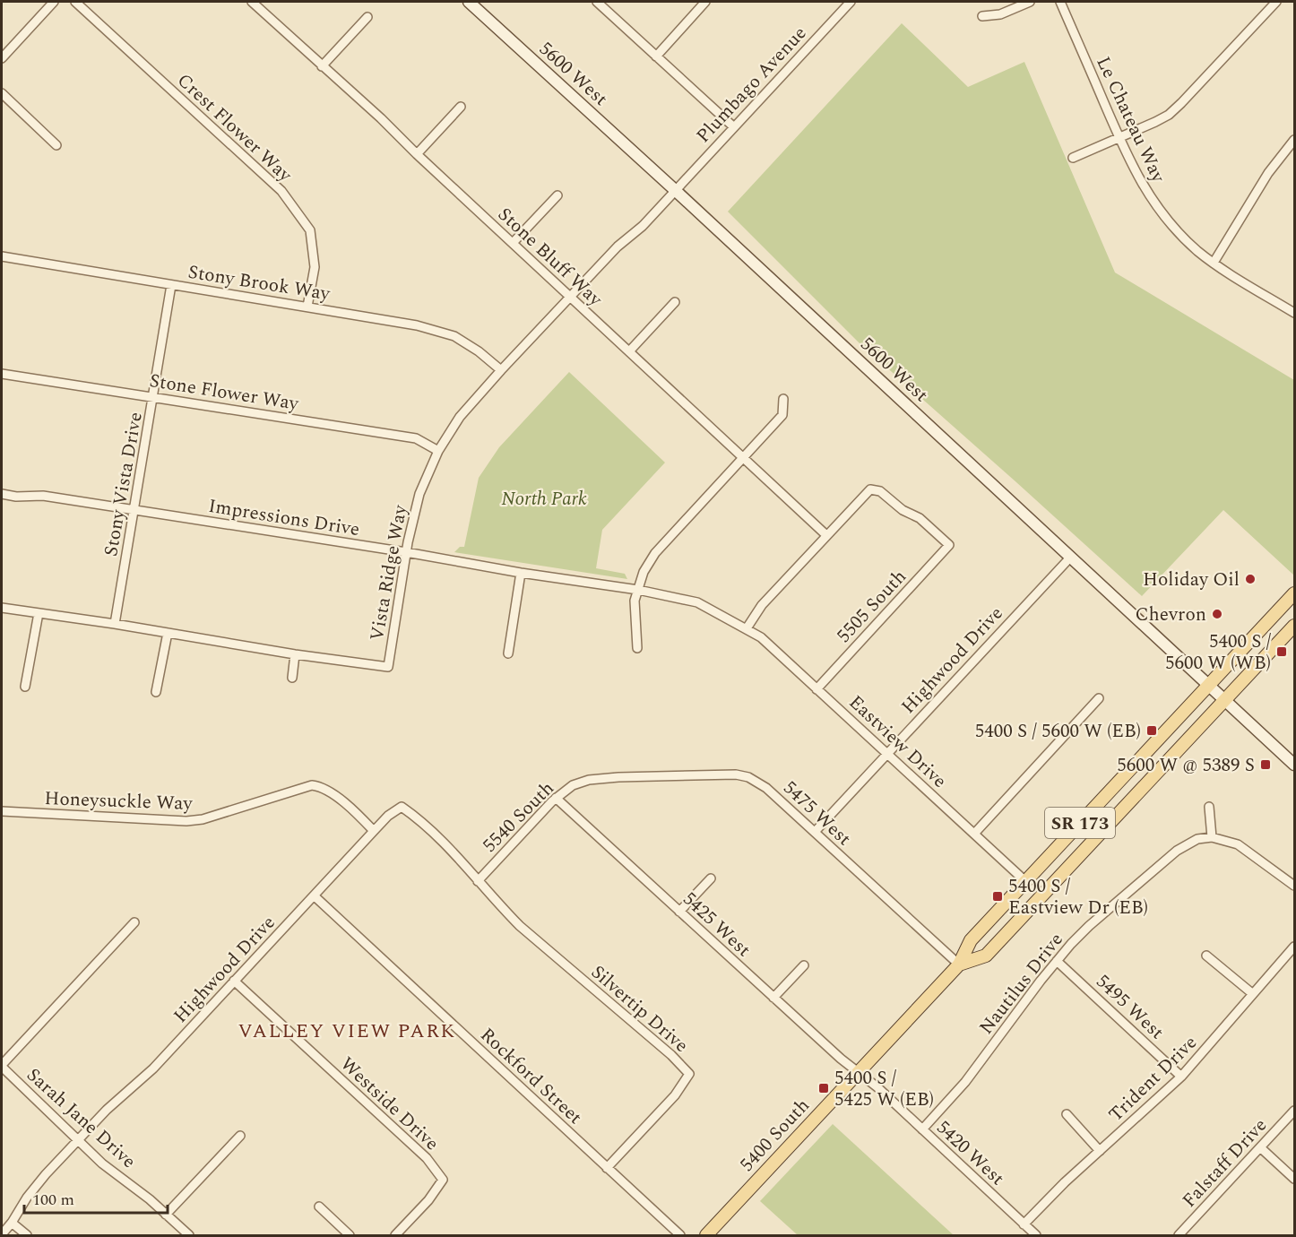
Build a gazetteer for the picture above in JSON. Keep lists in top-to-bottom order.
{
  "streets": {
    "main road": ["5600 West", "SR 173", "5400 South"],
    "street": [
      "Plumbago Avenue",
      "Le Chateau Way",
      "Crest Flower Way",
      "Stone Bluff Way",
      "Stony Brook Way",
      "Stone Flower Way",
      "Stony Vista Drive",
      "Impressions Drive",
      "Vista Ridge Way",
      "5505 South",
      "Highwood Drive",
      "Eastview Drive",
      "Honeysuckle Way",
      "5475 West",
      "5540 South",
      "5425 West",
      "Nautilus Drive",
      "5495 West",
      "Silvertip Drive",
      "Rockford Street",
      "Trident Drive",
      "Westside Drive",
      "Sarah Jane Drive",
      "5420 West",
      "Falstaff Drive"
    ]
  },
  "crossings": [
    ["5600 West", "Plumbago Avenue"],
    ["5600 West", "Vista Ridge Way"],
    ["5600 West", "Highwood Drive"],
    ["5600 West", "5400 South"],
    ["Plumbago Avenue", "Vista Ridge Way"],
    ["Crest Flower Way", "Stony Brook Way"],
    ["Stone Bluff Way", "Vista Ridge Way"],
    ["Stone Bluff Way", "5505 South"],
    ["Stony Brook Way", "Stony Vista Drive"],
    ["Stony Brook Way", "Vista Ridge Way"],
    ["Stone Flower Way", "Stony Vista Drive"],
    ["Stone Flower Way", "Vista Ridge Way"],
    ["Stony Vista Drive", "Impressions Drive"],
    ["Stony Vista Drive", "Vista Ridge Way"],
    ["Impressions Drive", "Vista Ridge Way"],
    ["Impressions Drive", "Eastview Drive"],
    ["5505 South", "Eastview Drive"],
    ["Highwood Drive", "Eastview Drive"],
    ["Highwood Drive", "Honeysuckle Way"],
    ["Highwood Drive", "5475 West"],
    ["Highwood Drive", "5540 South"],
    ["Highwood Drive", "Silvertip Drive"],
    ["Highwood Drive", "Rockford Street"],
    ["Highwood Drive", "Westside Drive"],
    ["Highwood Drive", "Sarah Jane Drive"],
    ["Eastview Drive", "5400 South"],
    ["5475 West", "5540 South"],
    ["5475 West", "5400 South"],
    ["5540 South", "5425 West"],
    ["5540 South", "Silvertip Drive"],
    ["5425 West", "5400 South"],
    ["5425 West", "5420 West"],
    ["Nautilus Drive", "5495 West"],
    ["Nautilus Drive", "5420 West"],
    ["5495 West", "Trident Drive"],
    ["Silvertip Drive", "Rockford Street"],
    ["Trident Drive", "5420 West"],
    ["5400 South", "5420 West"]
  ],
  "districts": ["VALLEY VIEW PARK"],
  "parks": ["North Park"],
  "places": {
    "other": ["Holiday Oil", "Chevron"],
    "transit": [
      "5400 S / 5600 W (WB)",
      "5400 S / 5600 W (EB)",
      "5600 W @ 5389 S",
      "5400 S / Eastview Dr (EB)",
      "5400 S / 5425 W (EB)"
    ]
  },
  "scale_bar": "100 m"
}
